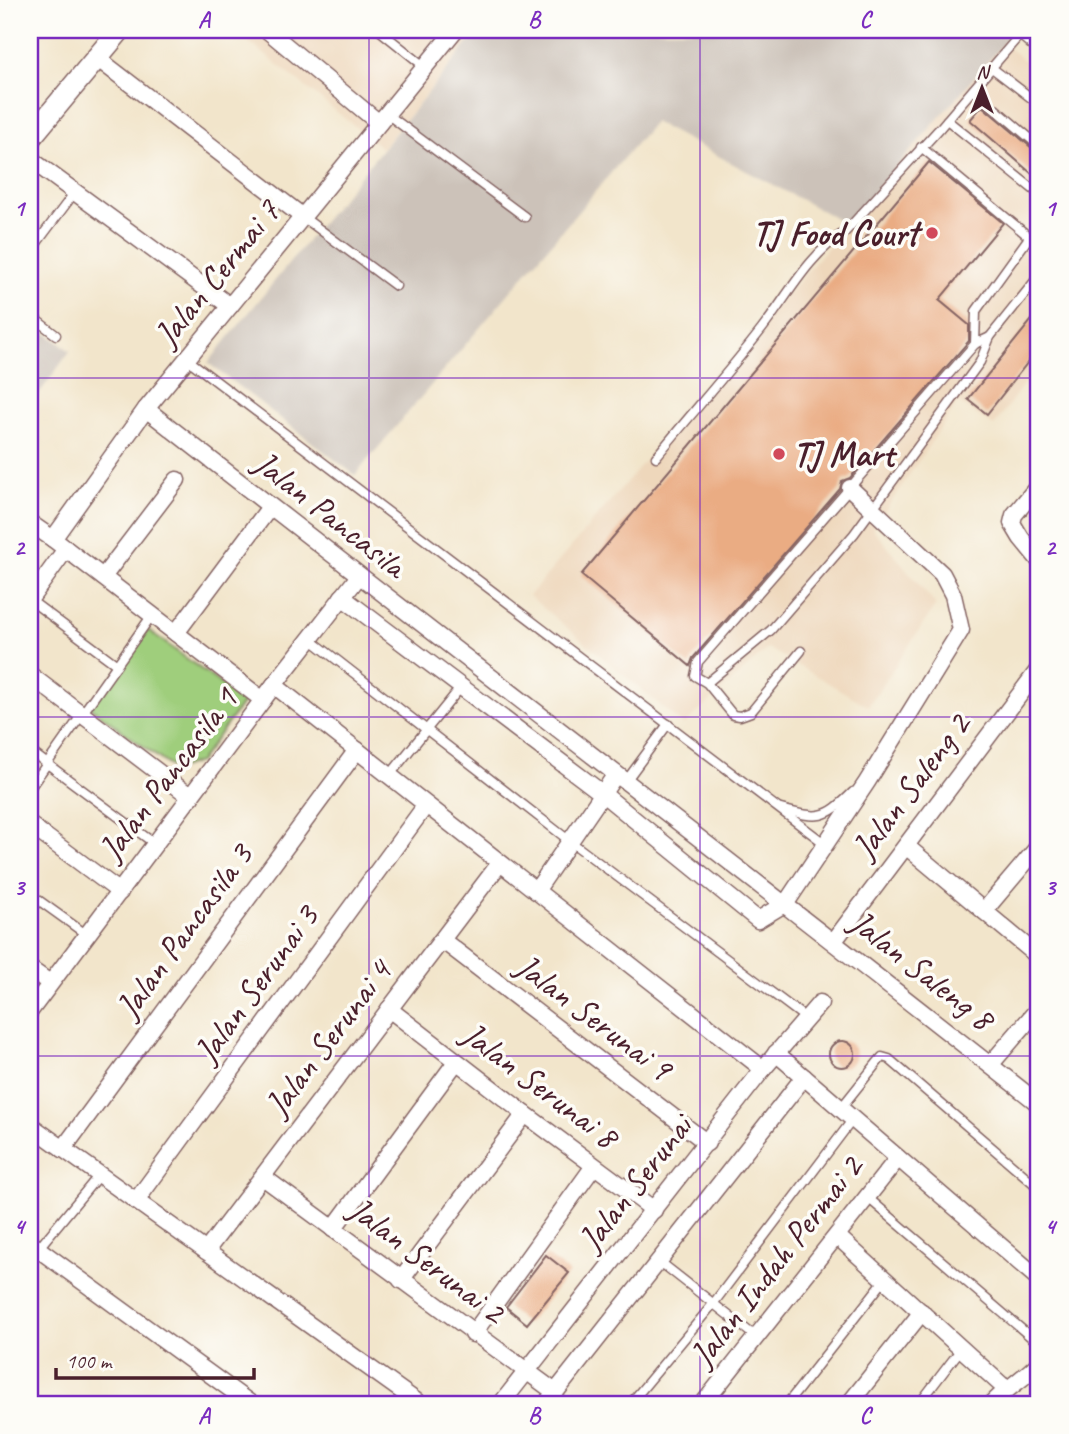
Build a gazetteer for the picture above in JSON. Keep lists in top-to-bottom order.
{
  "streets": {
    "street": [
      "Jalan Cermai 7",
      "Jalan Pancasila",
      "Jalan Pancasila 1",
      "Jalan Saleng 2",
      "Jalan Pancasila 3",
      "Jalan Saleng 8",
      "Jalan Serunai 3",
      "Jalan Serunai 9",
      "Jalan Serunai 4",
      "Jalan Serunai 8",
      "Jalan Serunai",
      "Jalan Serunai 2",
      "Jalan Indah Permai 2"
    ]
  },
  "crossings": [
    ["Jalan Cermai 7", "Jalan Pancasila"],
    ["Jalan Pancasila", "Jalan Pancasila 1"],
    ["Jalan Pancasila", "Jalan Saleng 8"],
    ["Jalan Saleng 2", "Jalan Saleng 8"],
    ["Jalan Serunai 9", "Jalan Serunai 4"],
    ["Jalan Serunai 9", "Jalan Serunai"],
    ["Jalan Serunai 4", "Jalan Serunai 8"],
    ["Jalan Serunai 4", "Jalan Serunai 2"],
    ["Jalan Serunai 8", "Jalan Serunai"],
    ["Jalan Serunai", "Jalan Serunai 2"]
  ],
  "places": ["TJ Food Court", "TJ Mart"],
  "scale_bar": "100 m",
  "north": "top",
  "grid": {
    "columns": ["A", "B", "C"],
    "rows": [
      "1",
      "2",
      "3",
      "4"
    ]
  }
}
